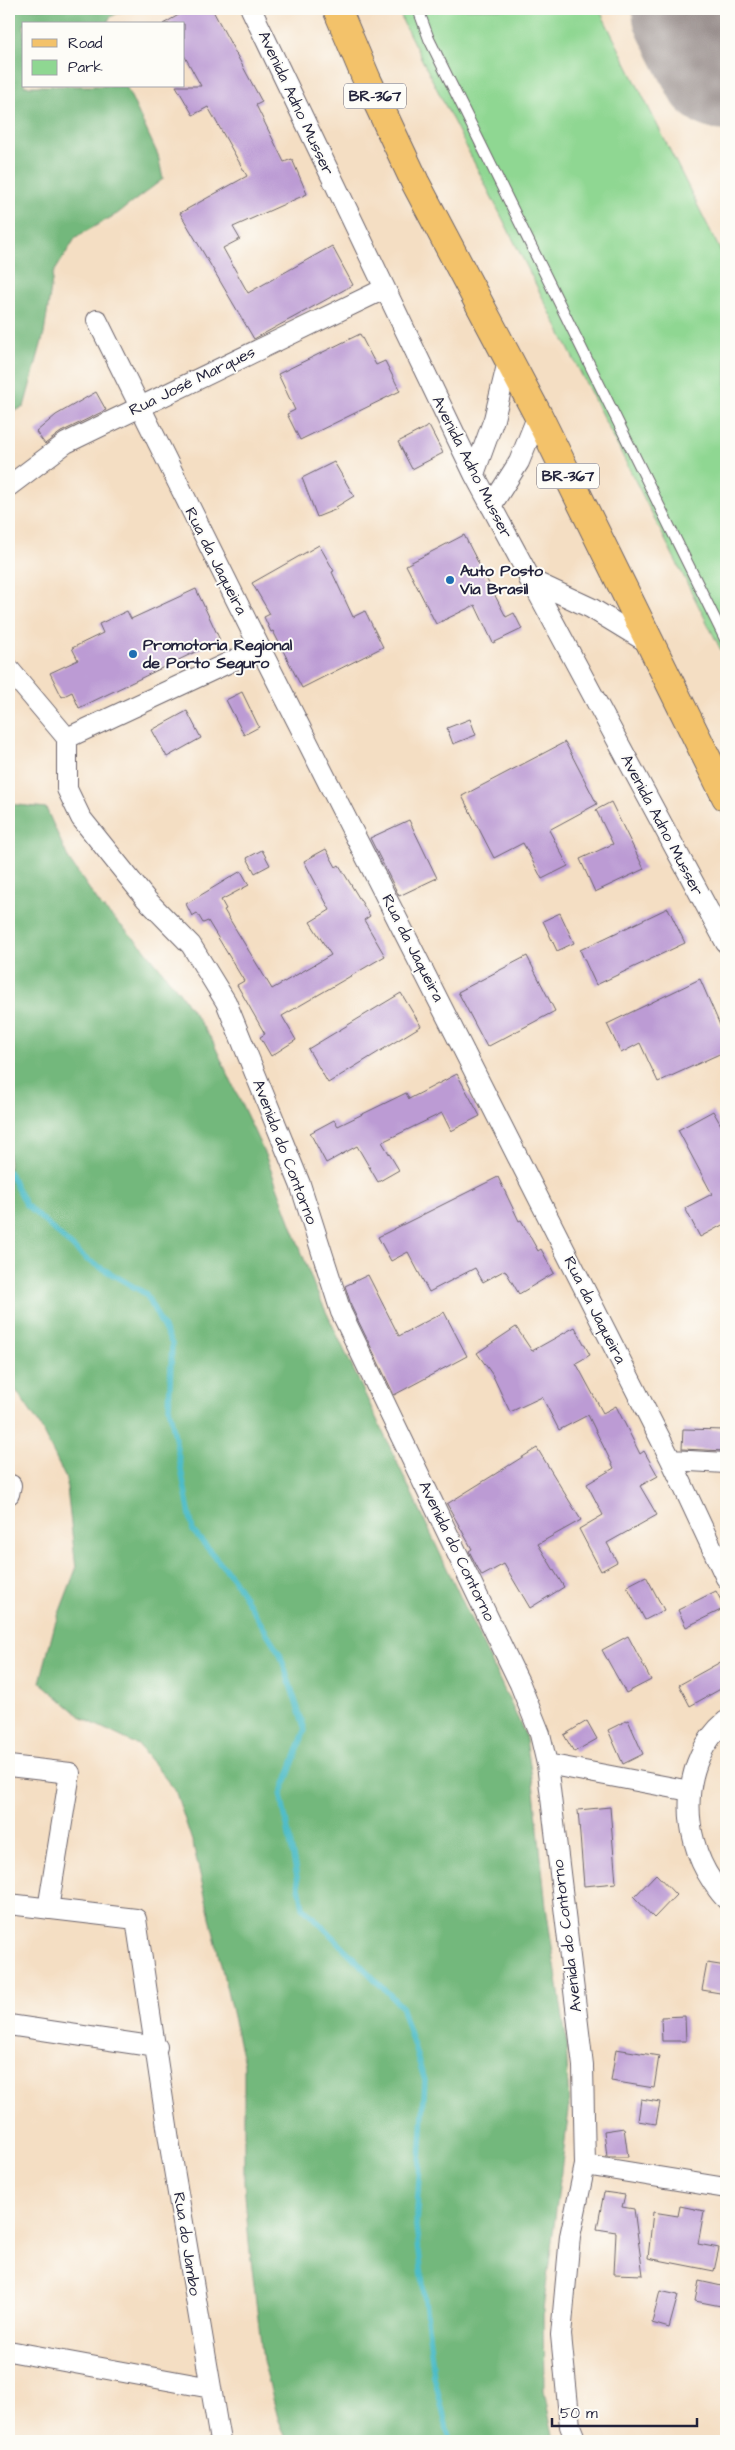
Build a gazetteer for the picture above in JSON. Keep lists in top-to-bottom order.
{
  "streets": {
    "main road": ["BR-367"],
    "street": [
      "Avenida Adno Musser",
      "Rua José Marques",
      "Rua da Jaqueira",
      "Avenida do Contorno",
      "Rua do Jambo"
    ]
  },
  "crossings": [
    ["Avenida Adno Musser", "Rua José Marques"],
    ["Rua José Marques", "Rua da Jaqueira"]
  ],
  "places": ["Auto Posto Via Brasil", "Promotoria Regional de Porto Seguro"],
  "legend": ["Road", "Park"],
  "scale_bar": "50 m"
}
